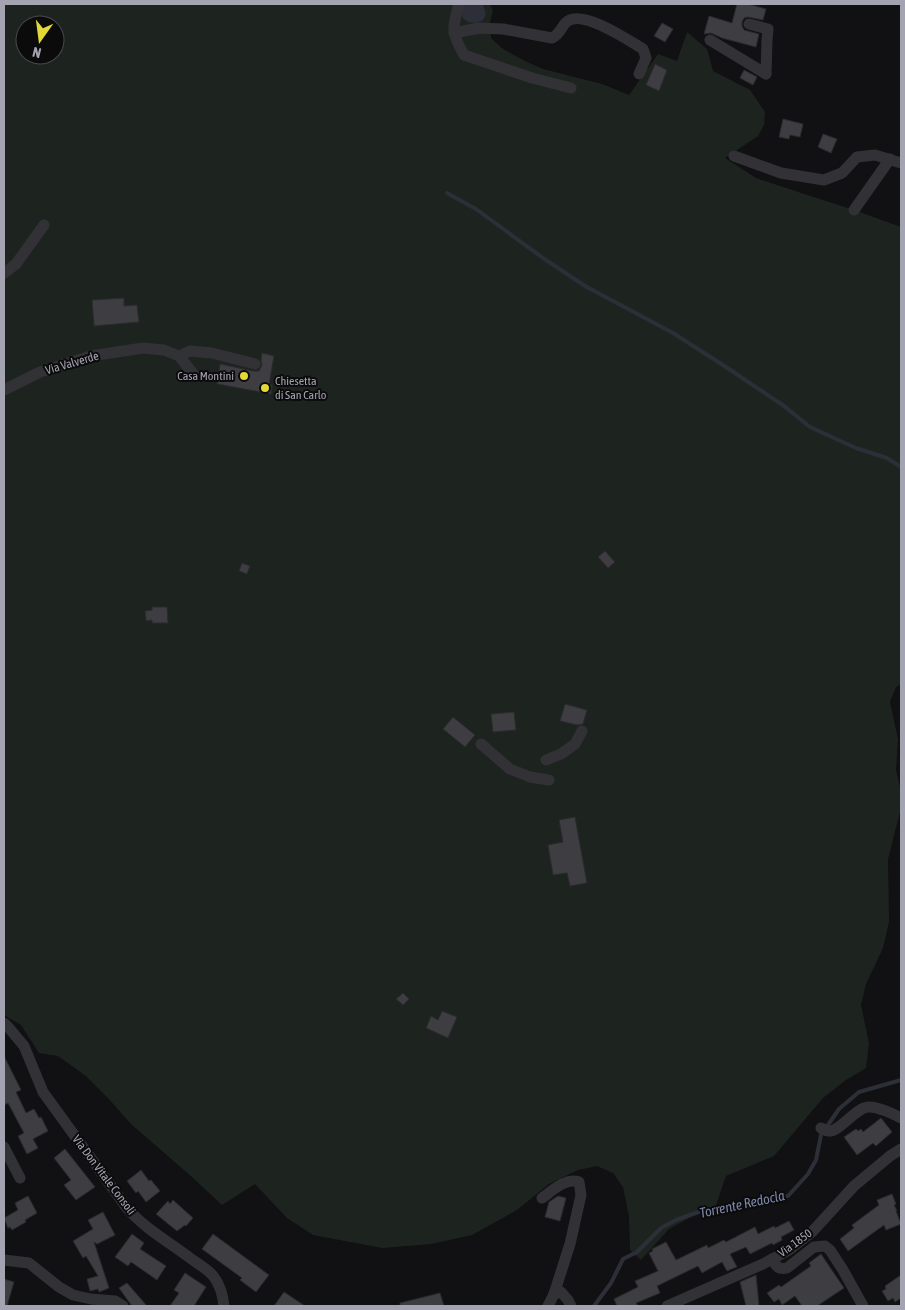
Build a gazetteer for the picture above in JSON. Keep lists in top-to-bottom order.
{
  "streets": {
    "street": ["Via Valverde", "Via Don Vitale Consoli", "Via 1850"]
  },
  "water": ["Torrente Redocla"],
  "places": ["Casa Montini", "Chiesetta di San Carlo"],
  "north": "bottom"
}
